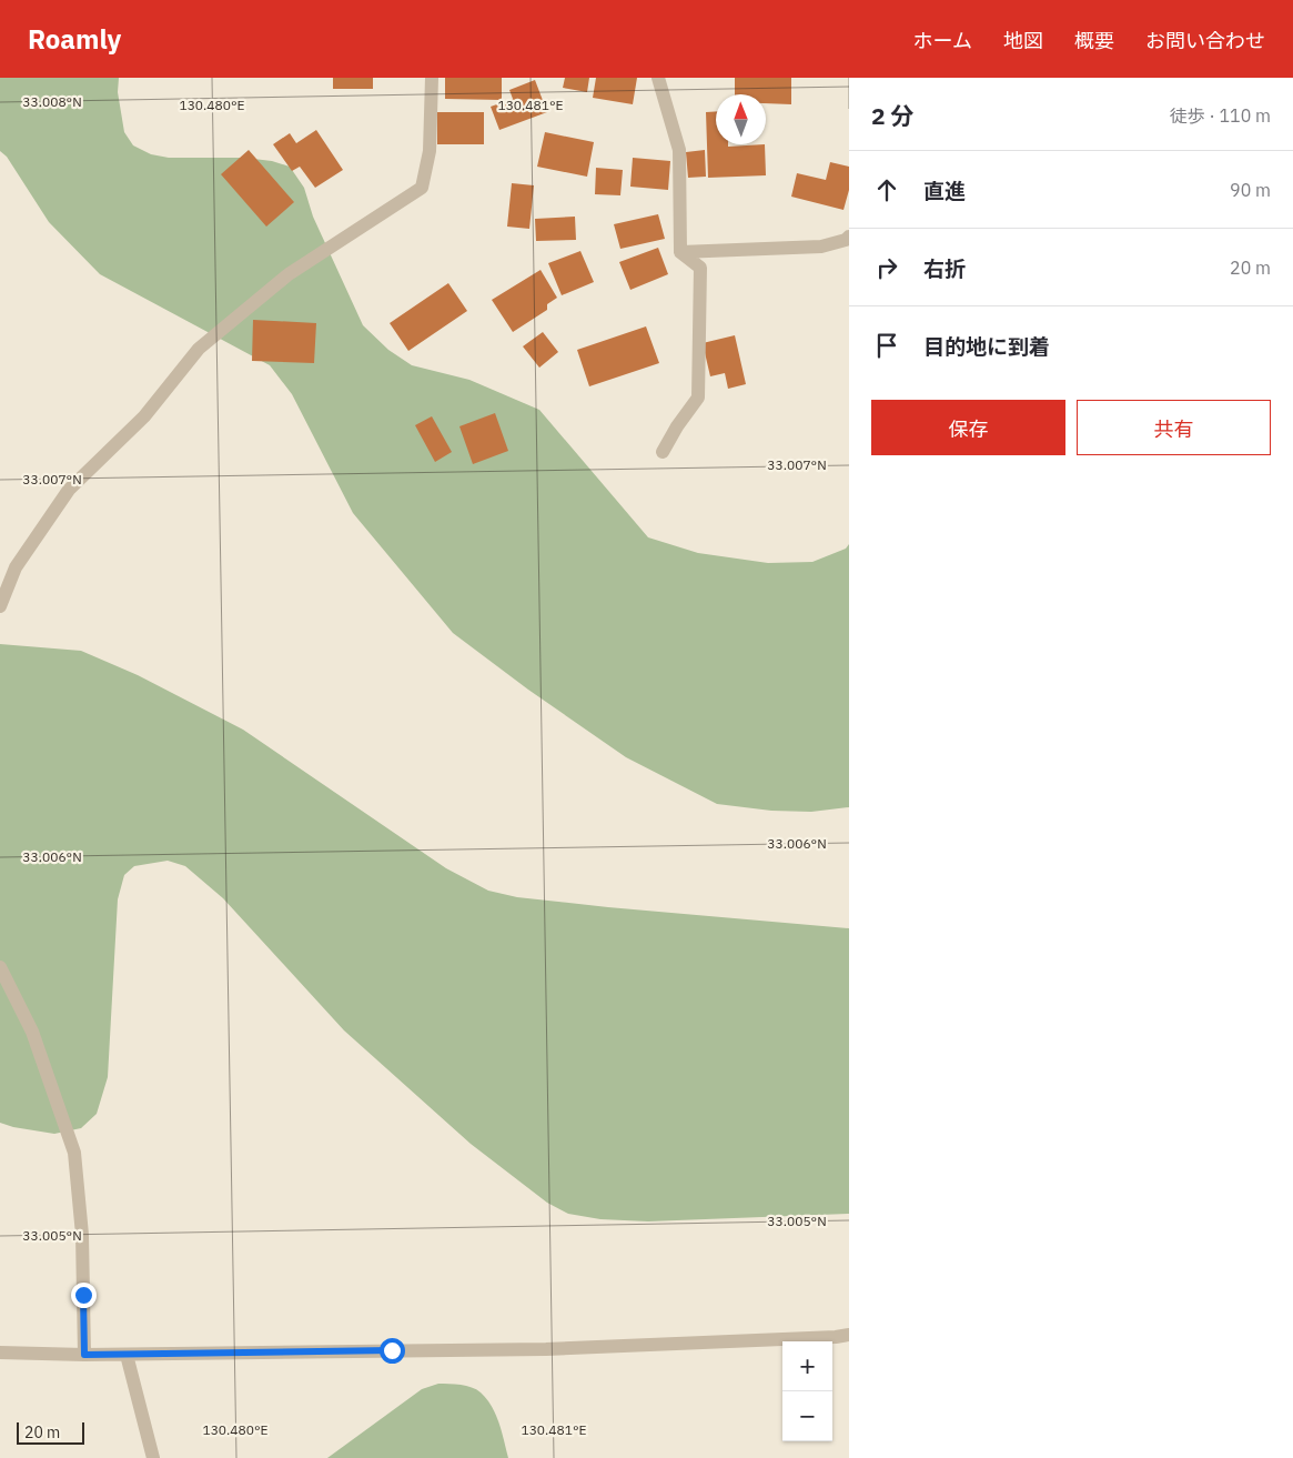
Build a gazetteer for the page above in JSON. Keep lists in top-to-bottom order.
{
  "scale_bar": "20 m",
  "north": "top",
  "page": {
    "header": "Roamly",
    "nav": [
      "ホーム",
      "地図",
      "概要",
      "お問い合わせ"
    ],
    "heading": ["2 分", "徒歩 · 110 m"],
    "list": [
      ["直進", "90 m"],
      ["右折", "20 m"],
      "目的地に到着"
    ],
    "buttons": ["保存", "共有"],
    "map_buttons": ["+", "−"],
    "scale": "20 m"
  },
  "coordinates": [
    "33.008°N",
    "130.480°E",
    "130.481°E",
    "33.007°N",
    "33.006°N",
    "33.005°N"
  ]
}
